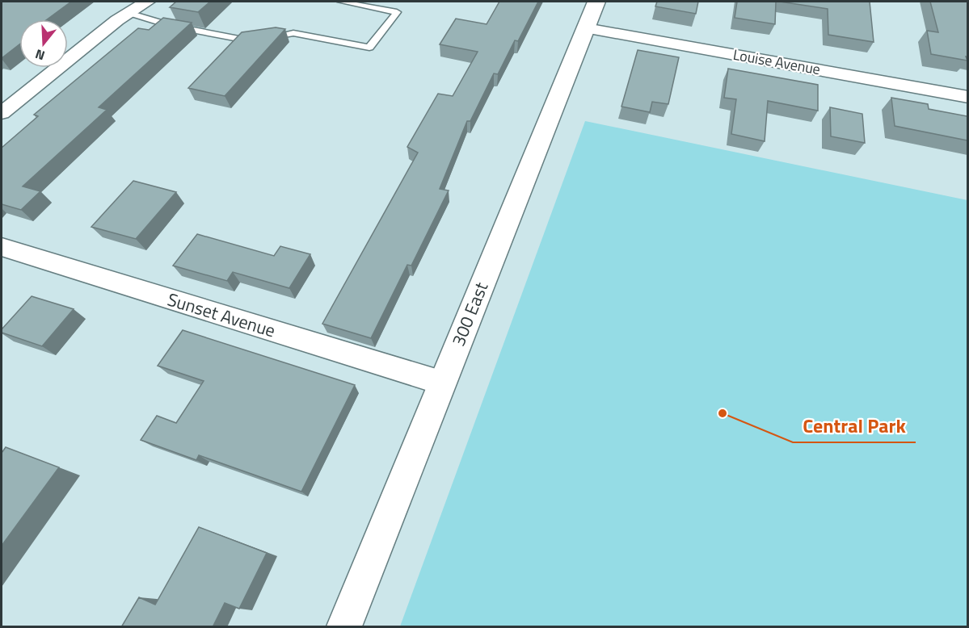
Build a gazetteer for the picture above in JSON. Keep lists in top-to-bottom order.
{
  "streets": {
    "street": ["Louise Avenue", "300 East", "Sunset Avenue"]
  },
  "crossings": [
    ["Louise Avenue", "300 East"],
    ["300 East", "Sunset Avenue"]
  ],
  "places": ["Central Park"],
  "north": "bottom"
}
